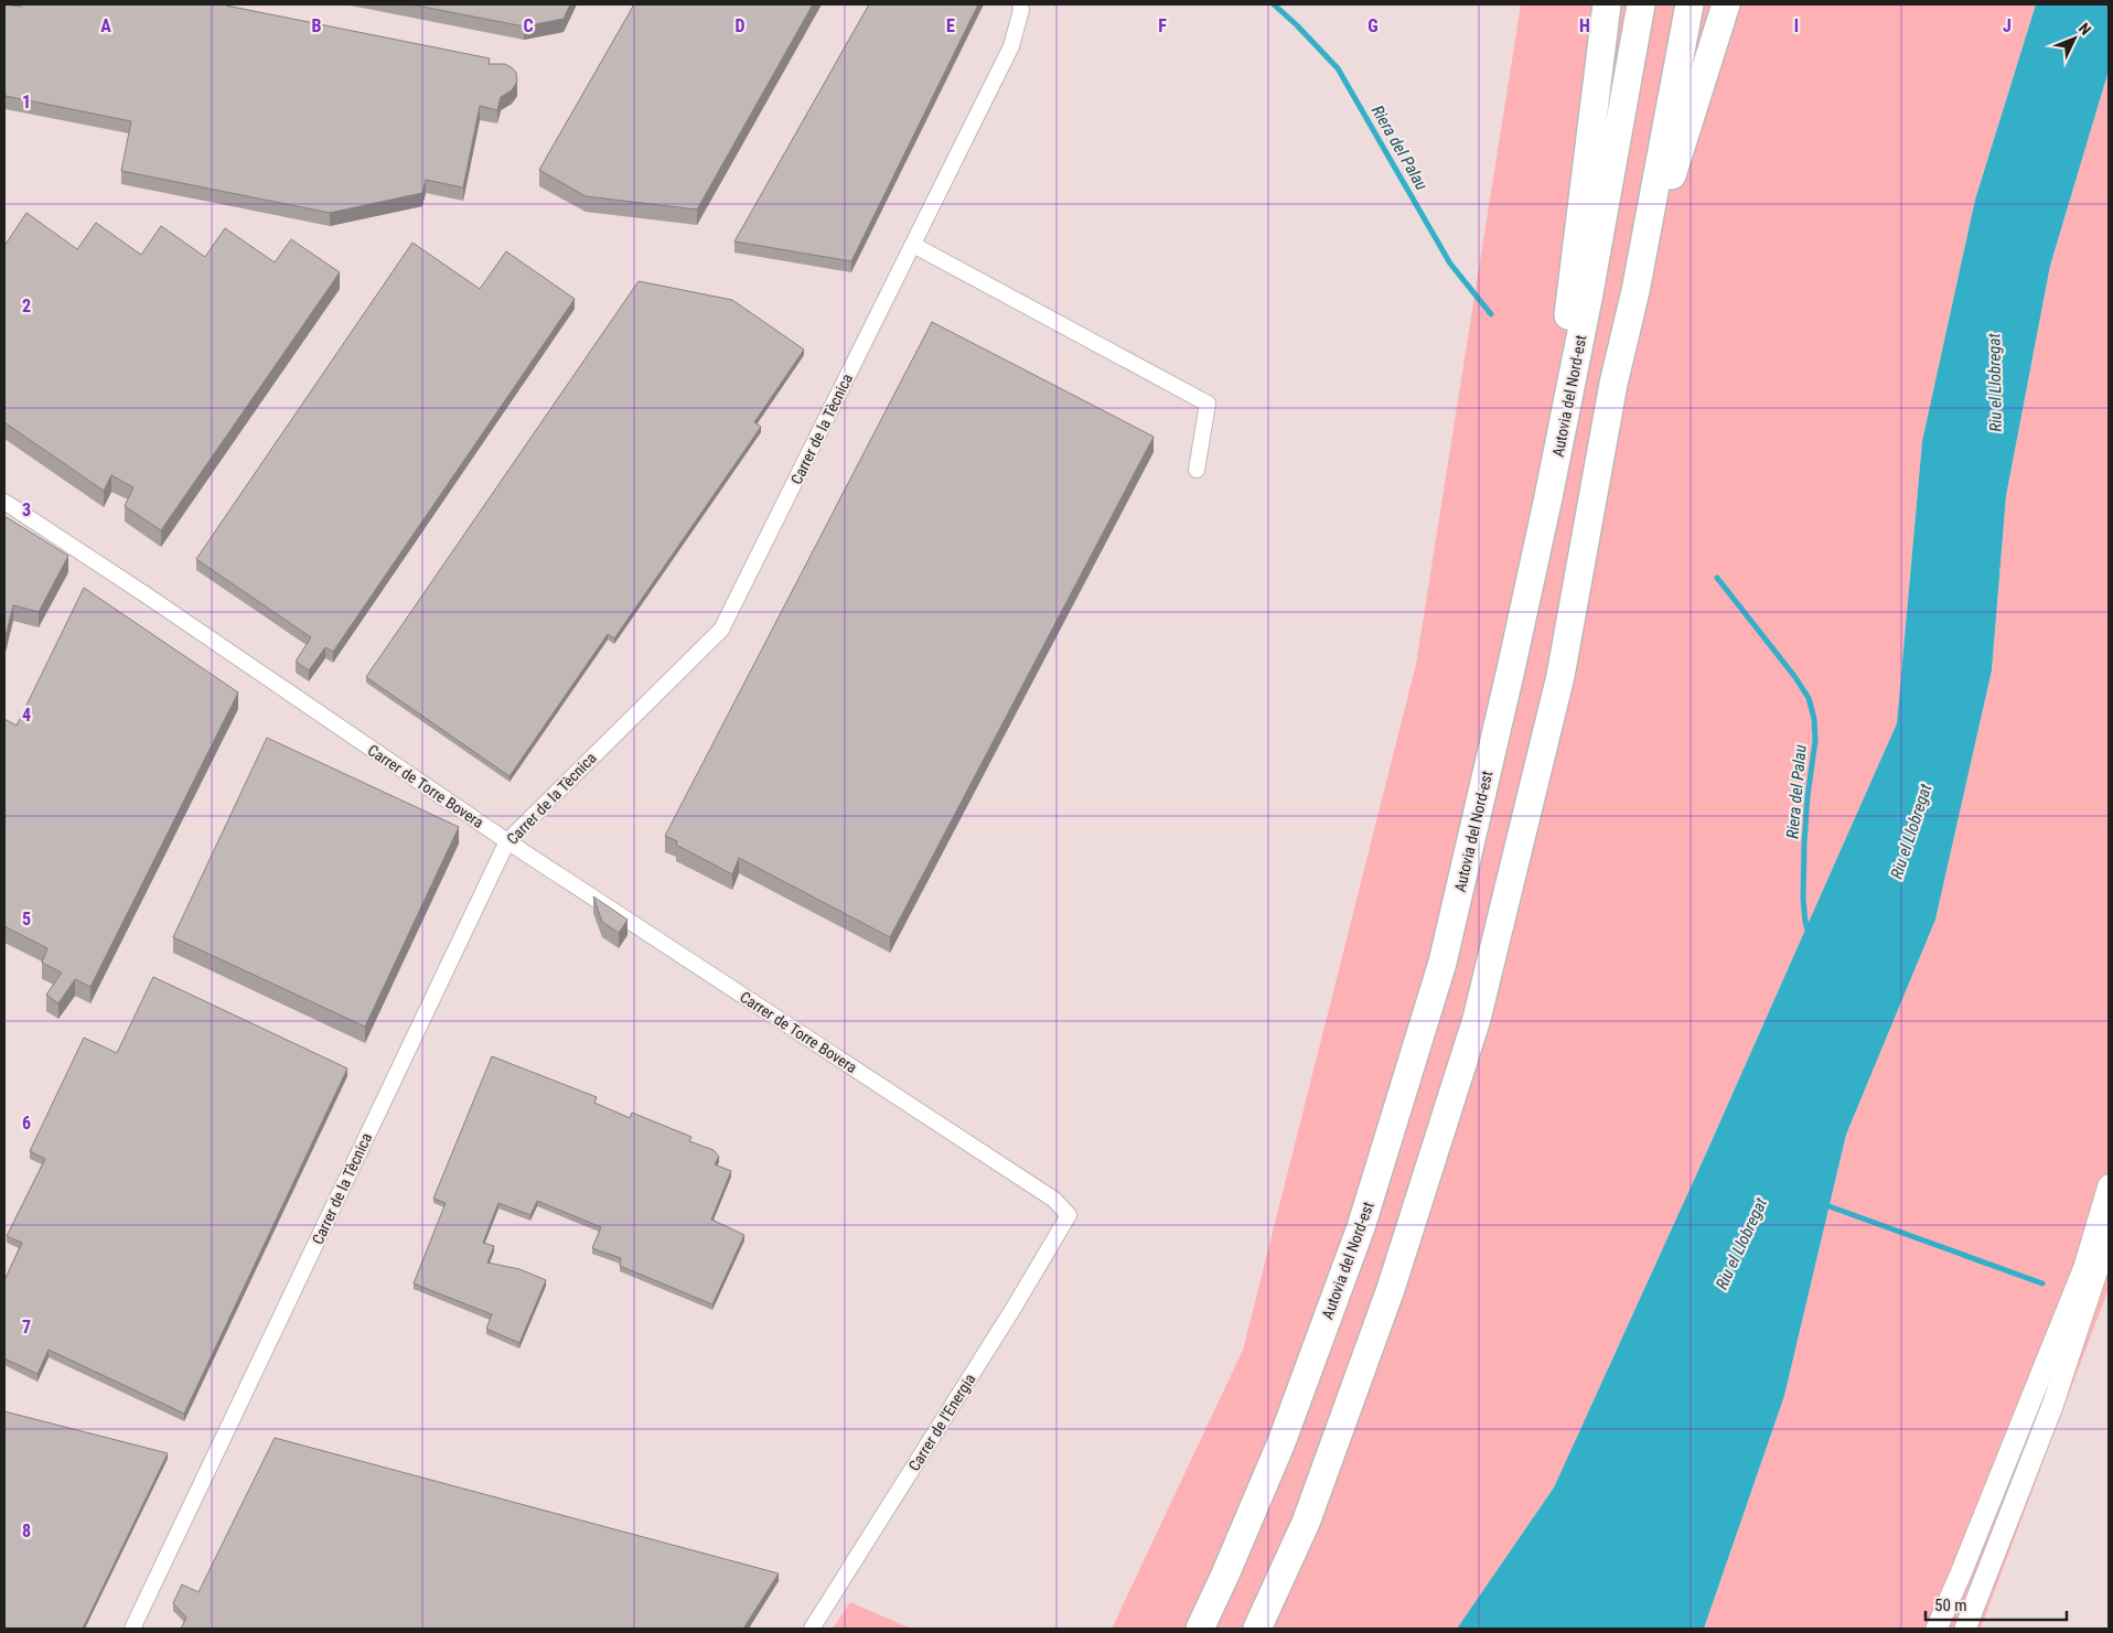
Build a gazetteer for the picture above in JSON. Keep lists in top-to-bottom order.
{
  "streets": {
    "highway": ["Autovia del Nord-est"],
    "street": ["Carrer de la Tècnica", "Carrer de Torre Bovera", "Carrer de l'Energia"]
  },
  "crossings": [
    ["Carrer de la Tècnica", "Carrer de Torre Bovera"],
    ["Carrer de Torre Bovera", "Carrer de l'Energia"]
  ],
  "water": ["Riera del Palau", "Riu el Llobregat"],
  "scale_bar": "50 m",
  "north": "top right",
  "grid": {
    "columns": [
      "A",
      "B",
      "C",
      "D",
      "E",
      "F",
      "G",
      "H",
      "I",
      "J"
    ],
    "rows": [
      "1",
      "2",
      "3",
      "4",
      "5",
      "6",
      "7",
      "8"
    ]
  }
}
